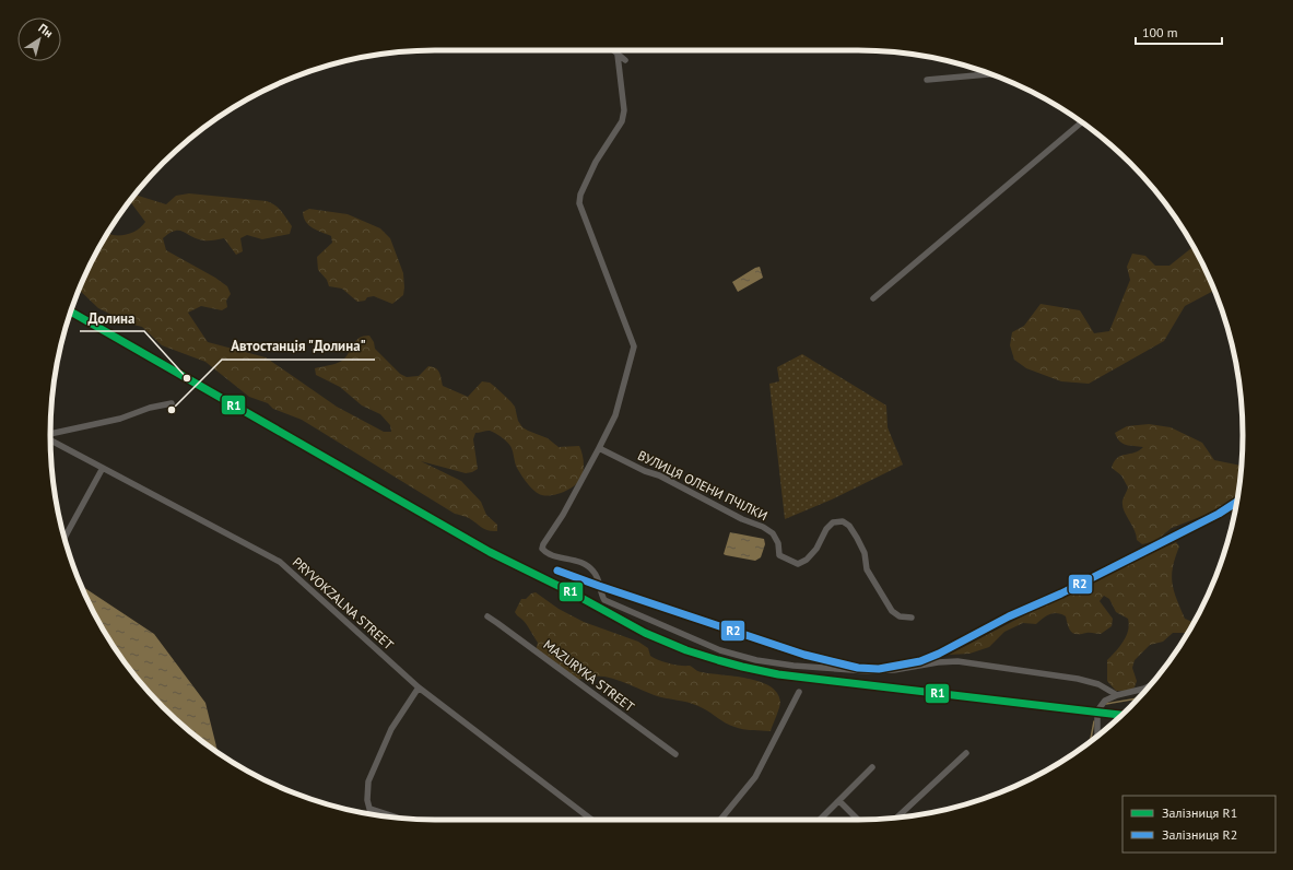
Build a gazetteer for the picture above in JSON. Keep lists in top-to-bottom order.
{
  "streets": {
    "street": ["ВУЛИЦЯ ОЛЕНИ ПЧІЛКИ", "PRYVOKZALNA STREET", "MAZURYKA STREET"]
  },
  "places": ["Долина", "Автостанція \"Долина\""],
  "lines": ["rail line R1", "rail line R2"],
  "legend": ["Залізниця R1", "Залізниця R2"],
  "scale_bar": "100 m",
  "north": "top right"
}
